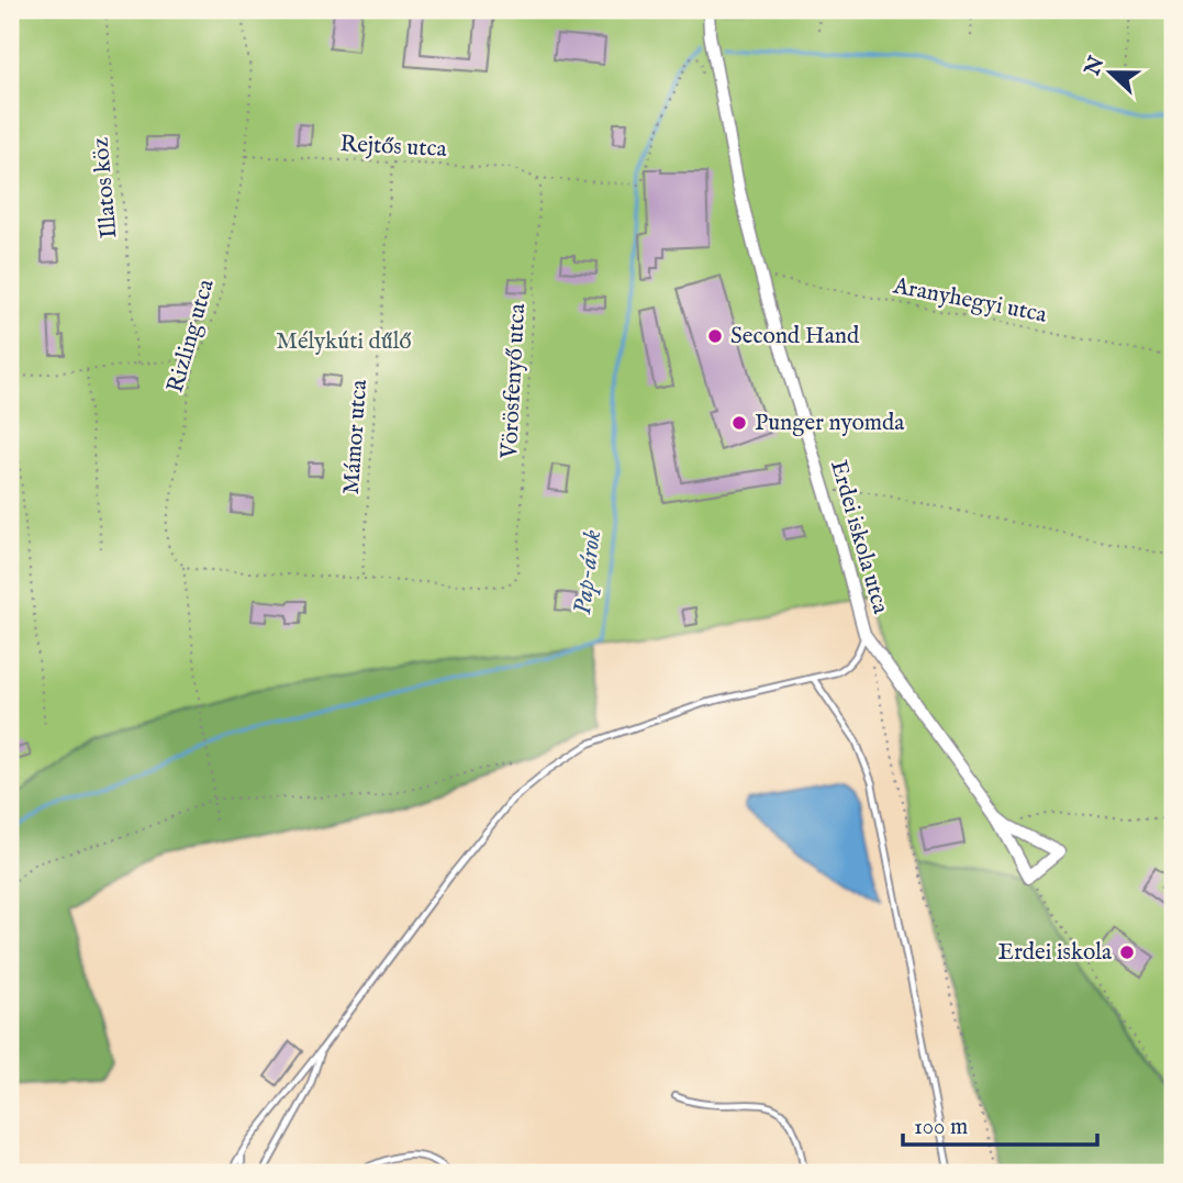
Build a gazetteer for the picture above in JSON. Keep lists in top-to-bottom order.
{
  "streets": {
    "street": ["Erdei iskola utca"],
    "path": [
      "Rejtős utca",
      "Illatos köz",
      "Aranyhegyi utca",
      "Rizling utca",
      "Vörösfenyő utca",
      "Mámor utca"
    ]
  },
  "crossings": [
    ["Rejtős utca", "Rizling utca"],
    ["Rejtős utca", "Vörösfenyő utca"],
    ["Rejtős utca", "Mámor utca"],
    ["Rejtős utca", "Erdei iskola utca"],
    ["Aranyhegyi utca", "Erdei iskola utca"],
    ["Vörösfenyő utca", "Mámor utca"]
  ],
  "water": ["Pap-árok"],
  "parks": ["Mélykúti dűlő"],
  "places": ["Second Hand", "Punger nyomda", "Erdei iskola"],
  "scale_bar": "100 m",
  "north": "left"
}
